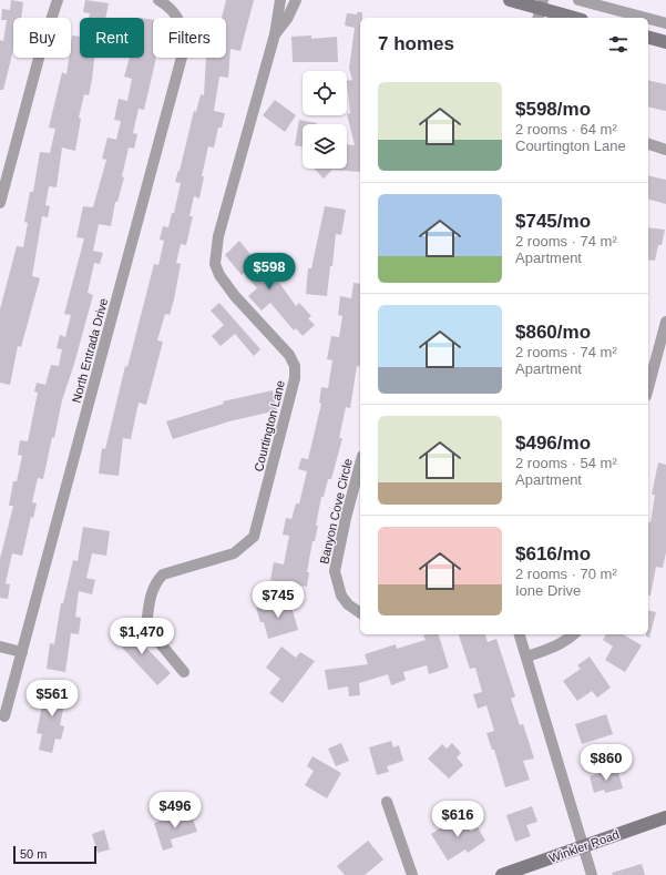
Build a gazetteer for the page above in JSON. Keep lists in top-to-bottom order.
{
  "streets": {
    "street": [
      "North Entrada Drive",
      "Courtington Lane",
      "Banyon Cove Circle",
      "Winkler Road"
    ]
  },
  "scale_bar": "50 m",
  "page": {
    "chip": ["Buy", "Rent", "Filters"],
    "heading": "7 homes",
    "list": [
      {
        "name": "$598/mo",
        "note": "2 rooms · 64 m² · Courtington Lane"
      },
      {
        "name": "$745/mo",
        "note": "2 rooms · 74 m² · Apartment"
      },
      {
        "name": "$860/mo",
        "note": "2 rooms · 74 m² · Apartment"
      },
      {
        "name": "$496/mo",
        "note": "2 rooms · 54 m² · Apartment"
      },
      {
        "name": "$616/mo",
        "note": "2 rooms · 70 m² · Ione Drive"
      }
    ],
    "price": [
      "$598",
      "$745",
      "$1,470",
      "$561",
      "$860",
      "$496",
      "$616"
    ],
    "scale": "50 m"
  }
}
